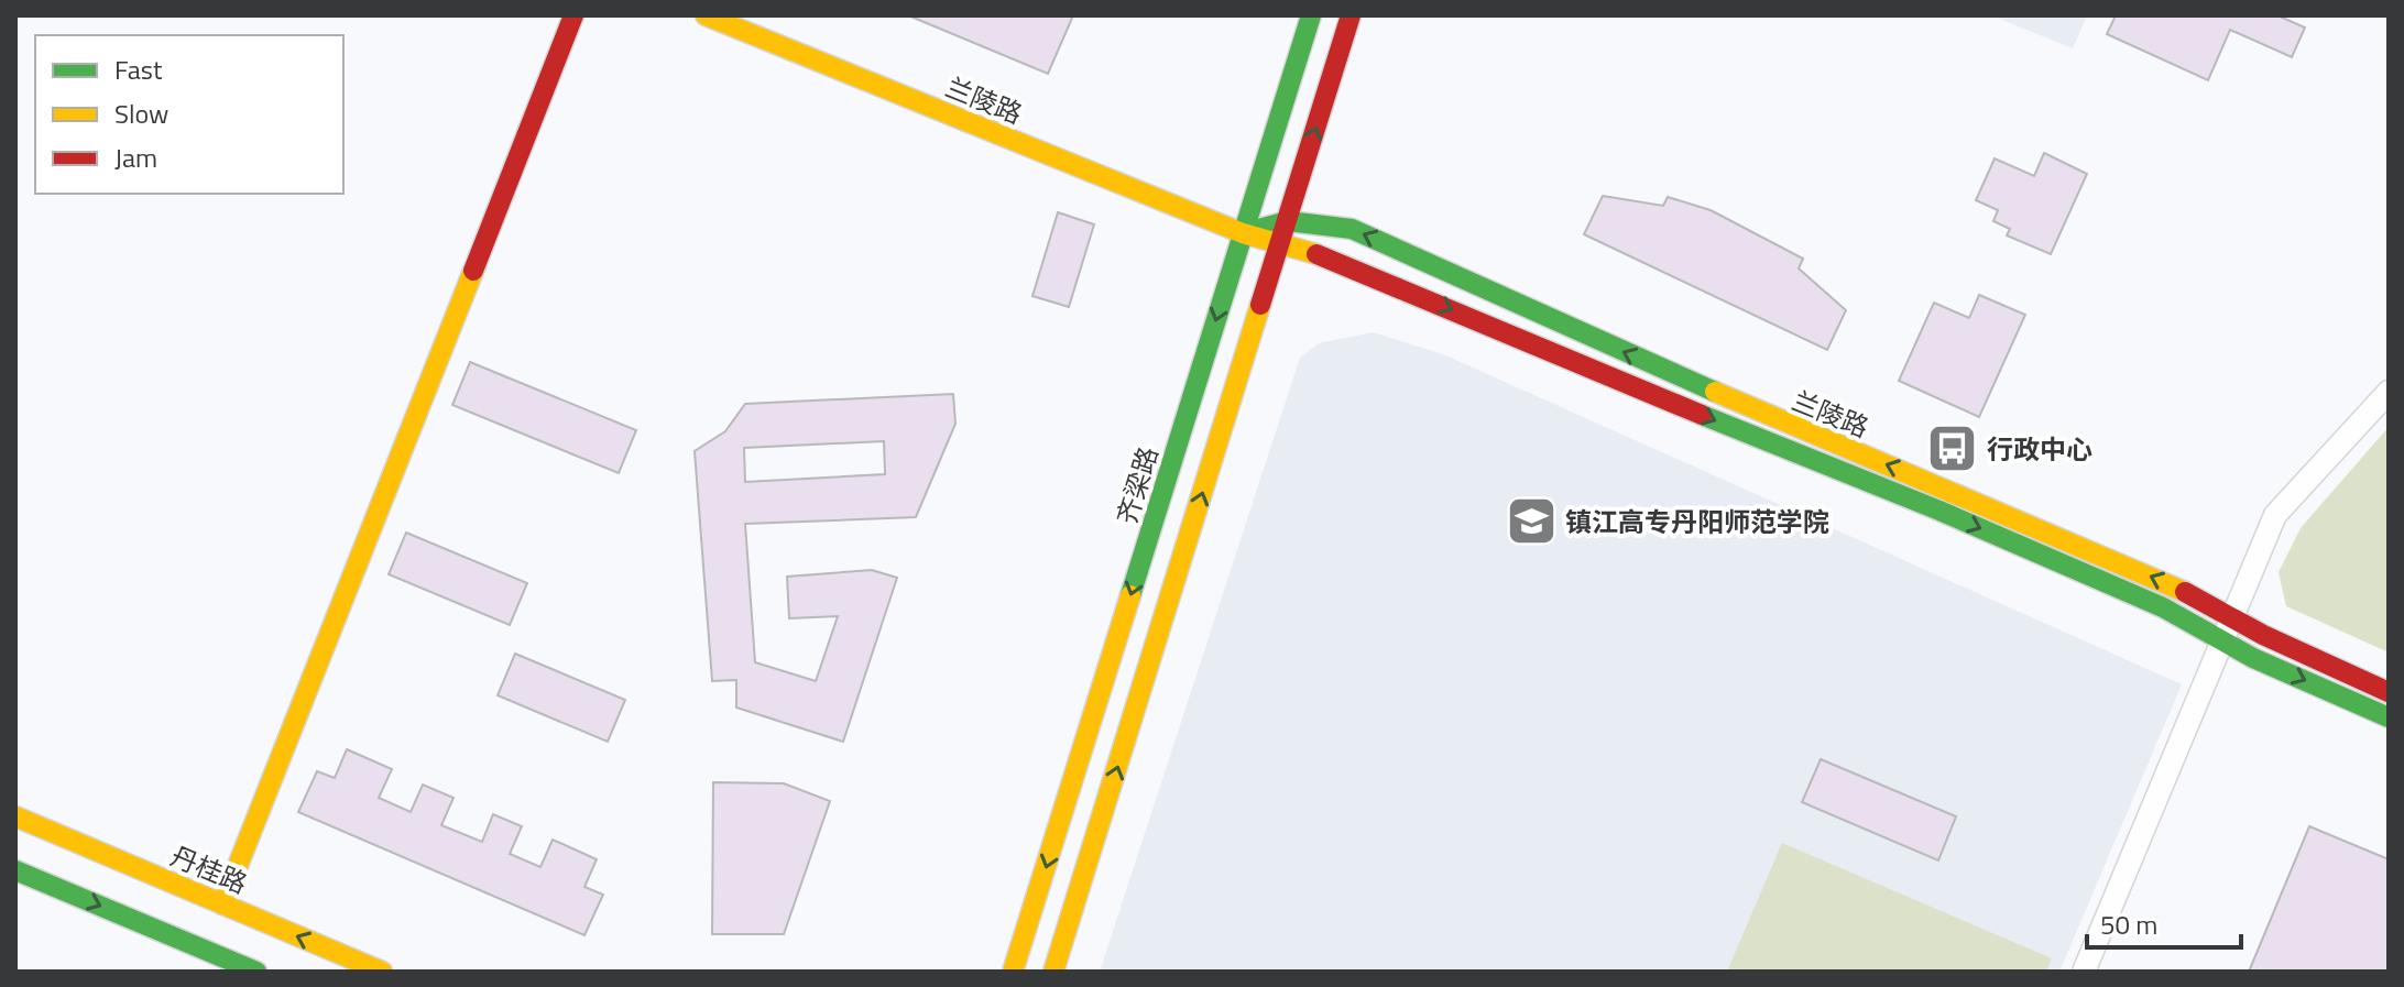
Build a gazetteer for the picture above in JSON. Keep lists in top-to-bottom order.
{
  "streets": {
    "street": ["兰陵路", "齐梁路", "丹桂路"]
  },
  "crossings": [
    ["兰陵路", "齐梁路"]
  ],
  "places": {
    "bus stop": ["行政中心"],
    "school or university": ["镇江高专丹阳师范学院"]
  },
  "legend": ["Fast", "Slow", "Jam"],
  "scale_bar": "50 m"
}
